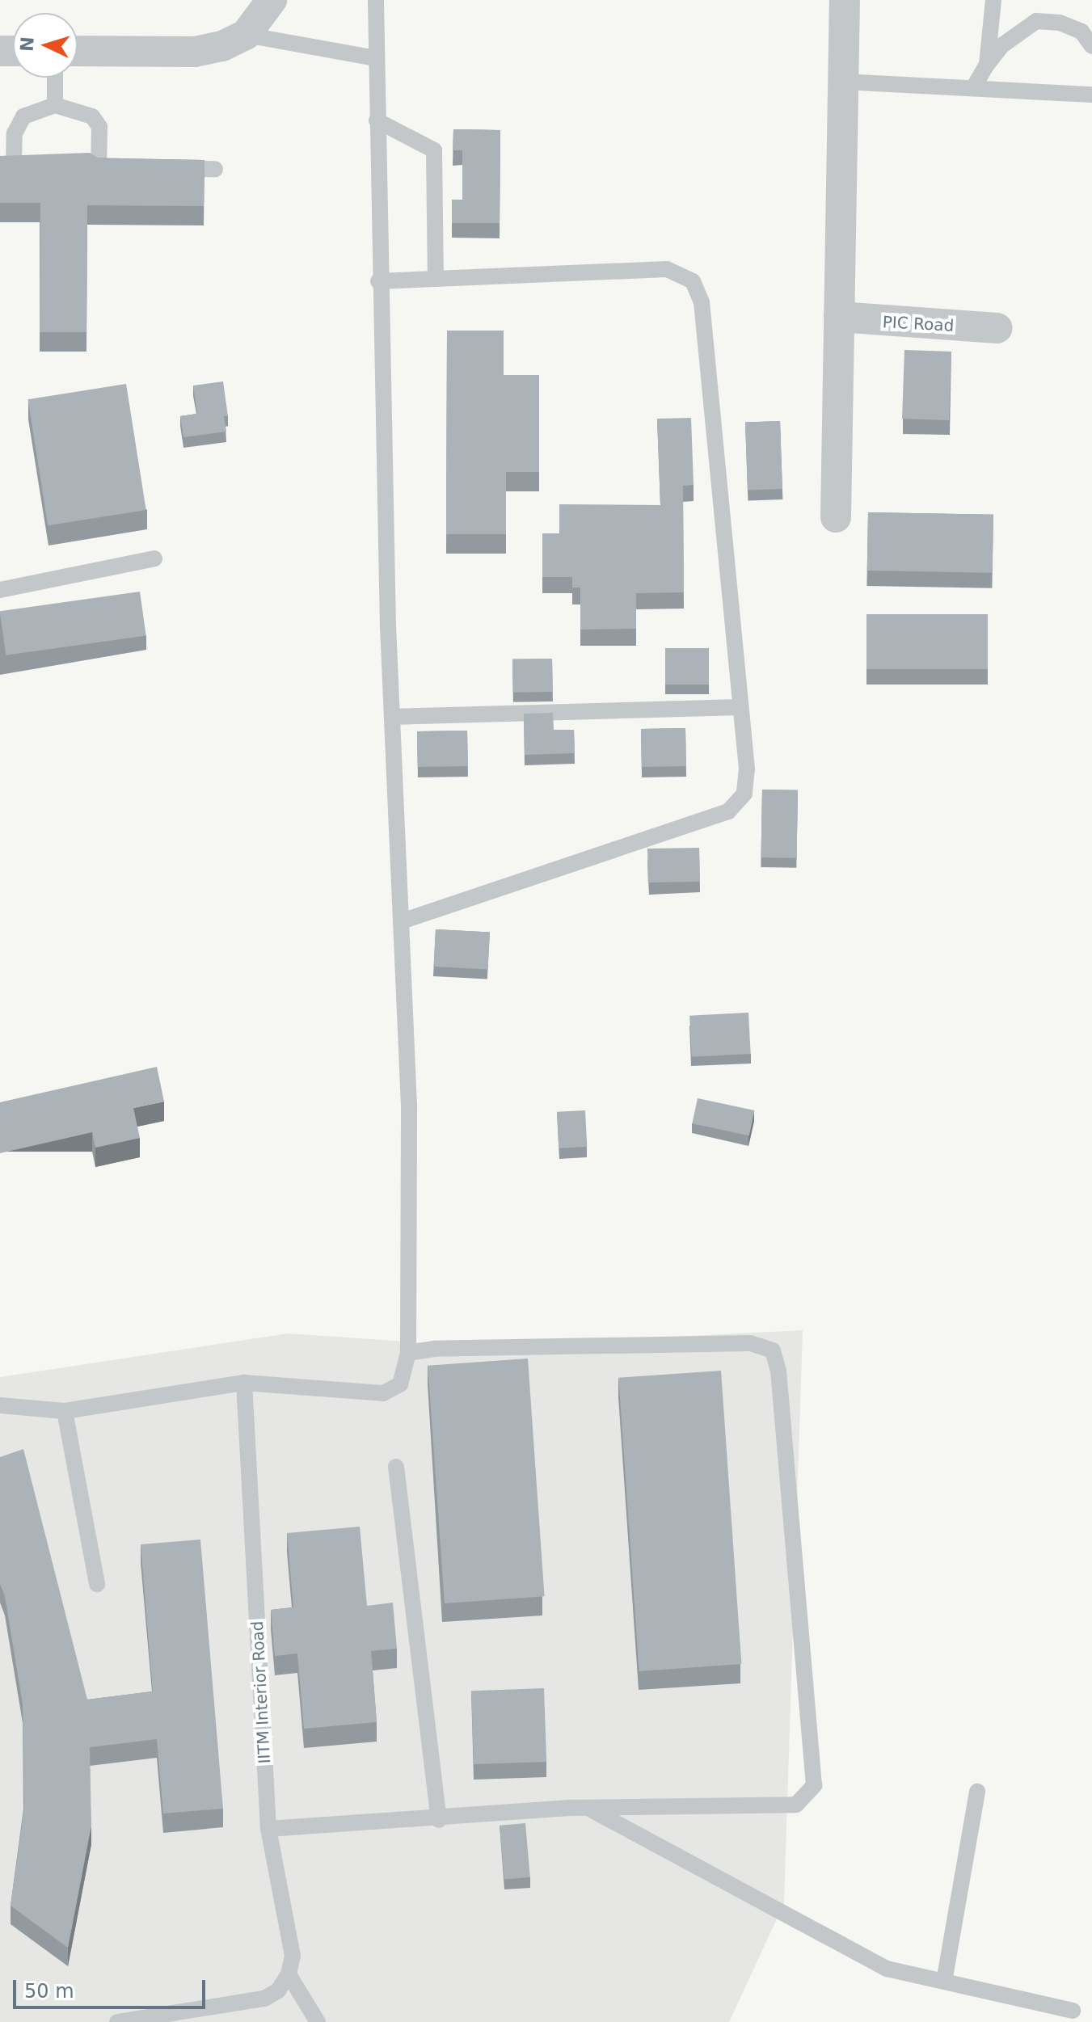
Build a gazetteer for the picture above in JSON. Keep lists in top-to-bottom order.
{
  "streets": {
    "street": ["PIC Road"],
    "lane": ["IITM Interior Road"]
  },
  "scale_bar": "50 m",
  "north": "left"
}
